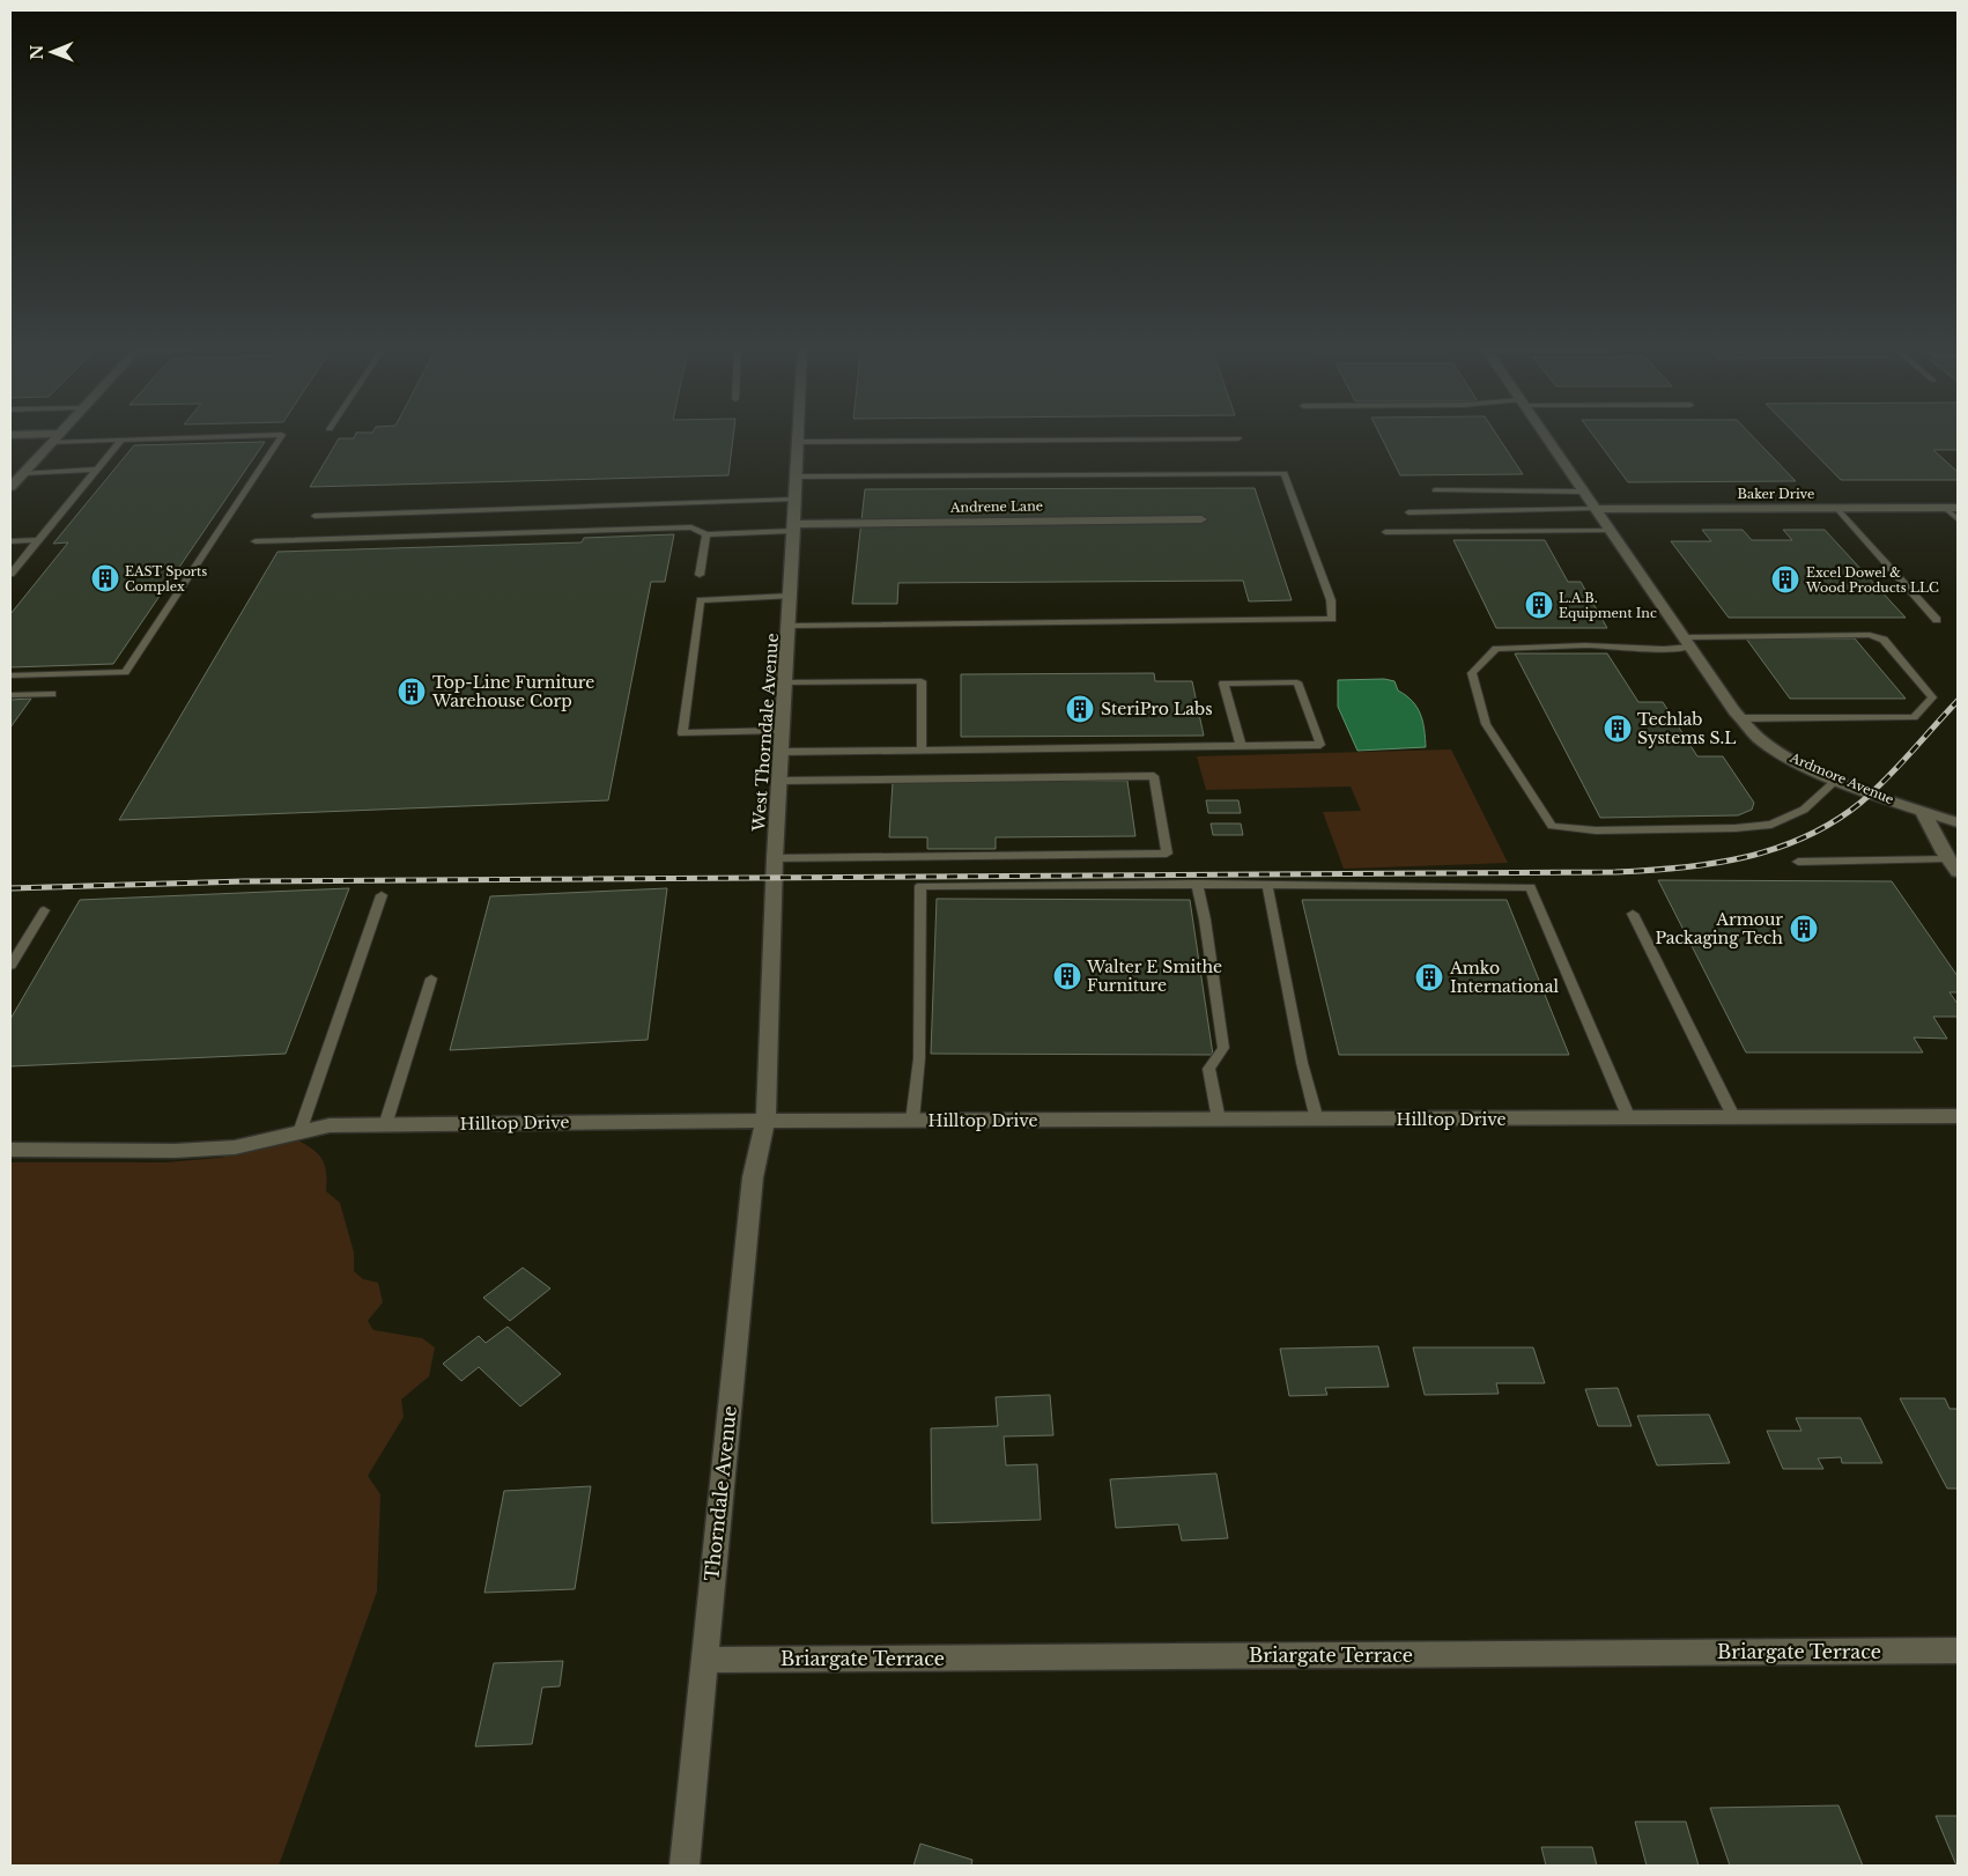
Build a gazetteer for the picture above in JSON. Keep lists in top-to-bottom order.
{
  "streets": {
    "street": [
      "Baker Drive",
      "Andrene Lane",
      "West Thorndale Avenue",
      "Ardmore Avenue",
      "Hilltop Drive",
      "Thorndale Avenue",
      "Briargate Terrace"
    ]
  },
  "crossings": [
    ["Baker Drive", "Ardmore Avenue"],
    ["Andrene Lane", "West Thorndale Avenue"],
    ["West Thorndale Avenue", "Hilltop Drive"],
    ["West Thorndale Avenue", "Thorndale Avenue"],
    ["Hilltop Drive", "Thorndale Avenue"],
    ["Thorndale Avenue", "Briargate Terrace"]
  ],
  "places": {
    "building": [
      "EAST Sports Complex",
      "Excel Dowel & Wood Products LLC",
      "L.A.B. Equipment Inc",
      "Top-Line Furniture Warehouse Corp",
      "SteriPro Labs",
      "Techlab Systems S.L",
      "Armour Packaging Tech",
      "Walter E Smithe Furniture",
      "Amko International"
    ]
  },
  "north": "left"
}
